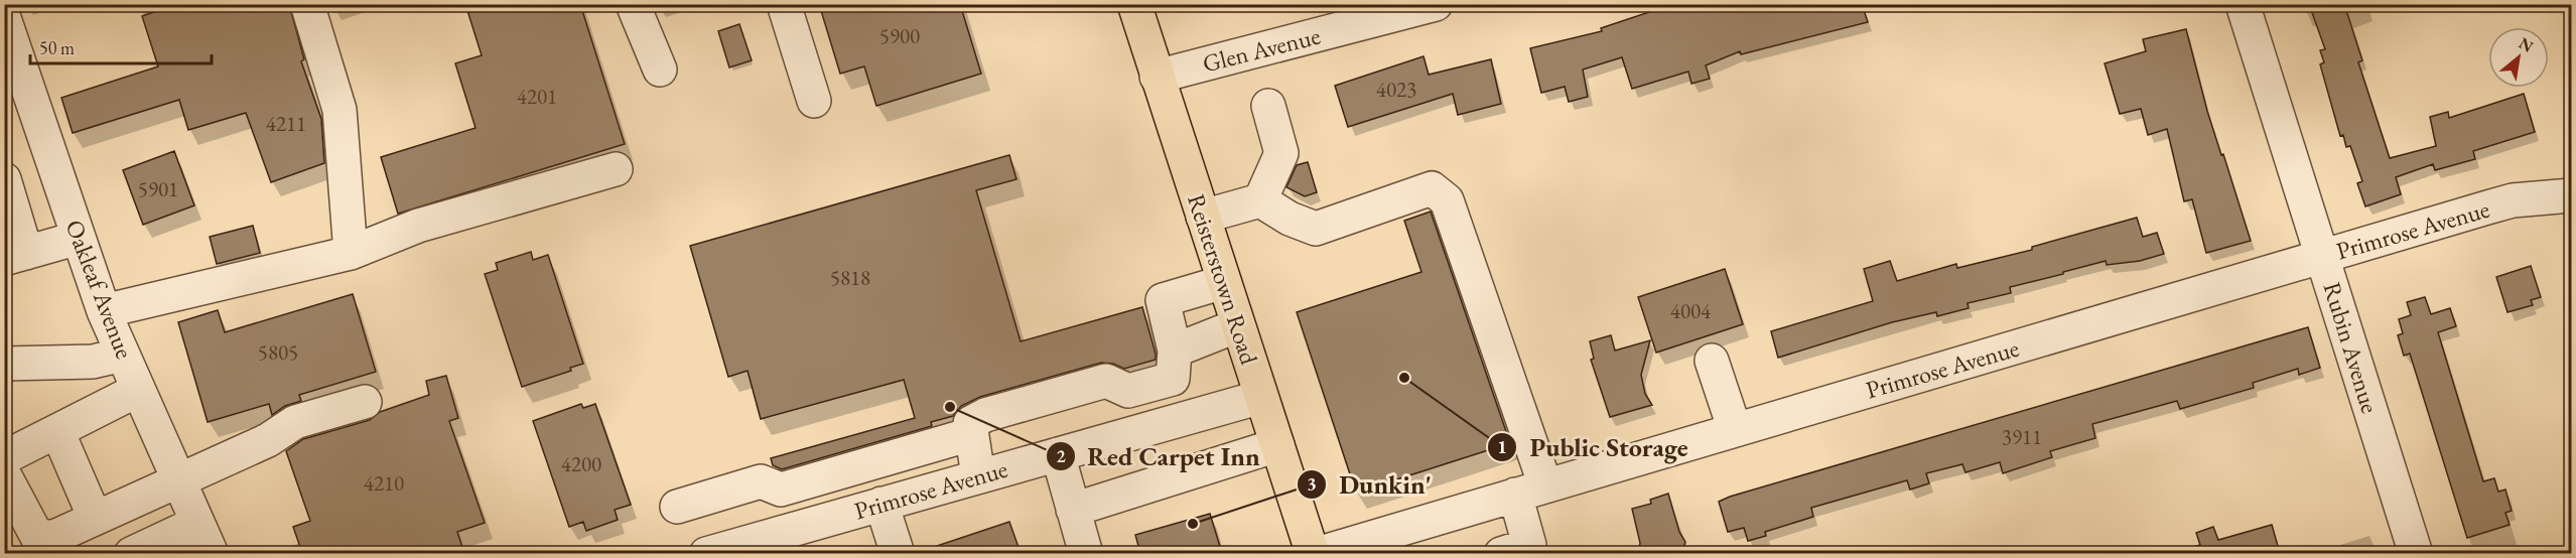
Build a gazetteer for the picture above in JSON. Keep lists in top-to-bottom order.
{
  "streets": {
    "main road": ["Reisterstown Road"],
    "street": [
      "Glen Avenue",
      "Primrose Avenue",
      "Oakleaf Avenue",
      "Rubin Avenue"
    ]
  },
  "crossings": [
    ["Glen Avenue", "Reisterstown Road"],
    ["Primrose Avenue", "Reisterstown Road"],
    ["Primrose Avenue", "Rubin Avenue"]
  ],
  "places": ["Public Storage", "Red Carpet Inn", "Dunkin'"],
  "house_numbers": [
    "5900",
    "4023",
    "4201",
    "4211",
    "5901",
    "5818",
    "4004",
    "5805",
    "3911",
    "4200",
    "4210"
  ],
  "scale_bar": "50 m",
  "north": "top right"
}
